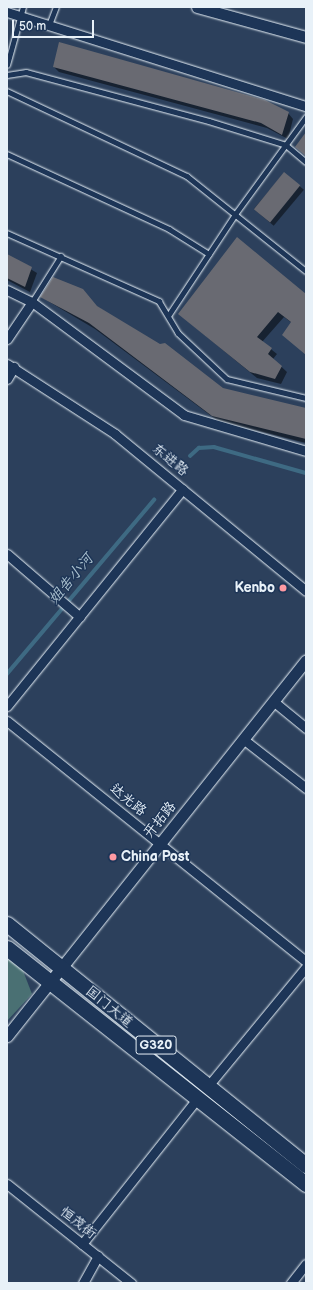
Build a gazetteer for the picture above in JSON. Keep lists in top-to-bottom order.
{
  "streets": {
    "highway": ["国门大道", "G320"],
    "street": [
      "东进路",
      "达光路",
      "开拓路",
      "恒茂街"
    ]
  },
  "crossings": [
    ["达光路", "开拓路"],
    ["开拓路", "国门大道"]
  ],
  "water": ["姐告小河"],
  "places": ["Kenbo", "China Post"],
  "scale_bar": "50 m"
}
